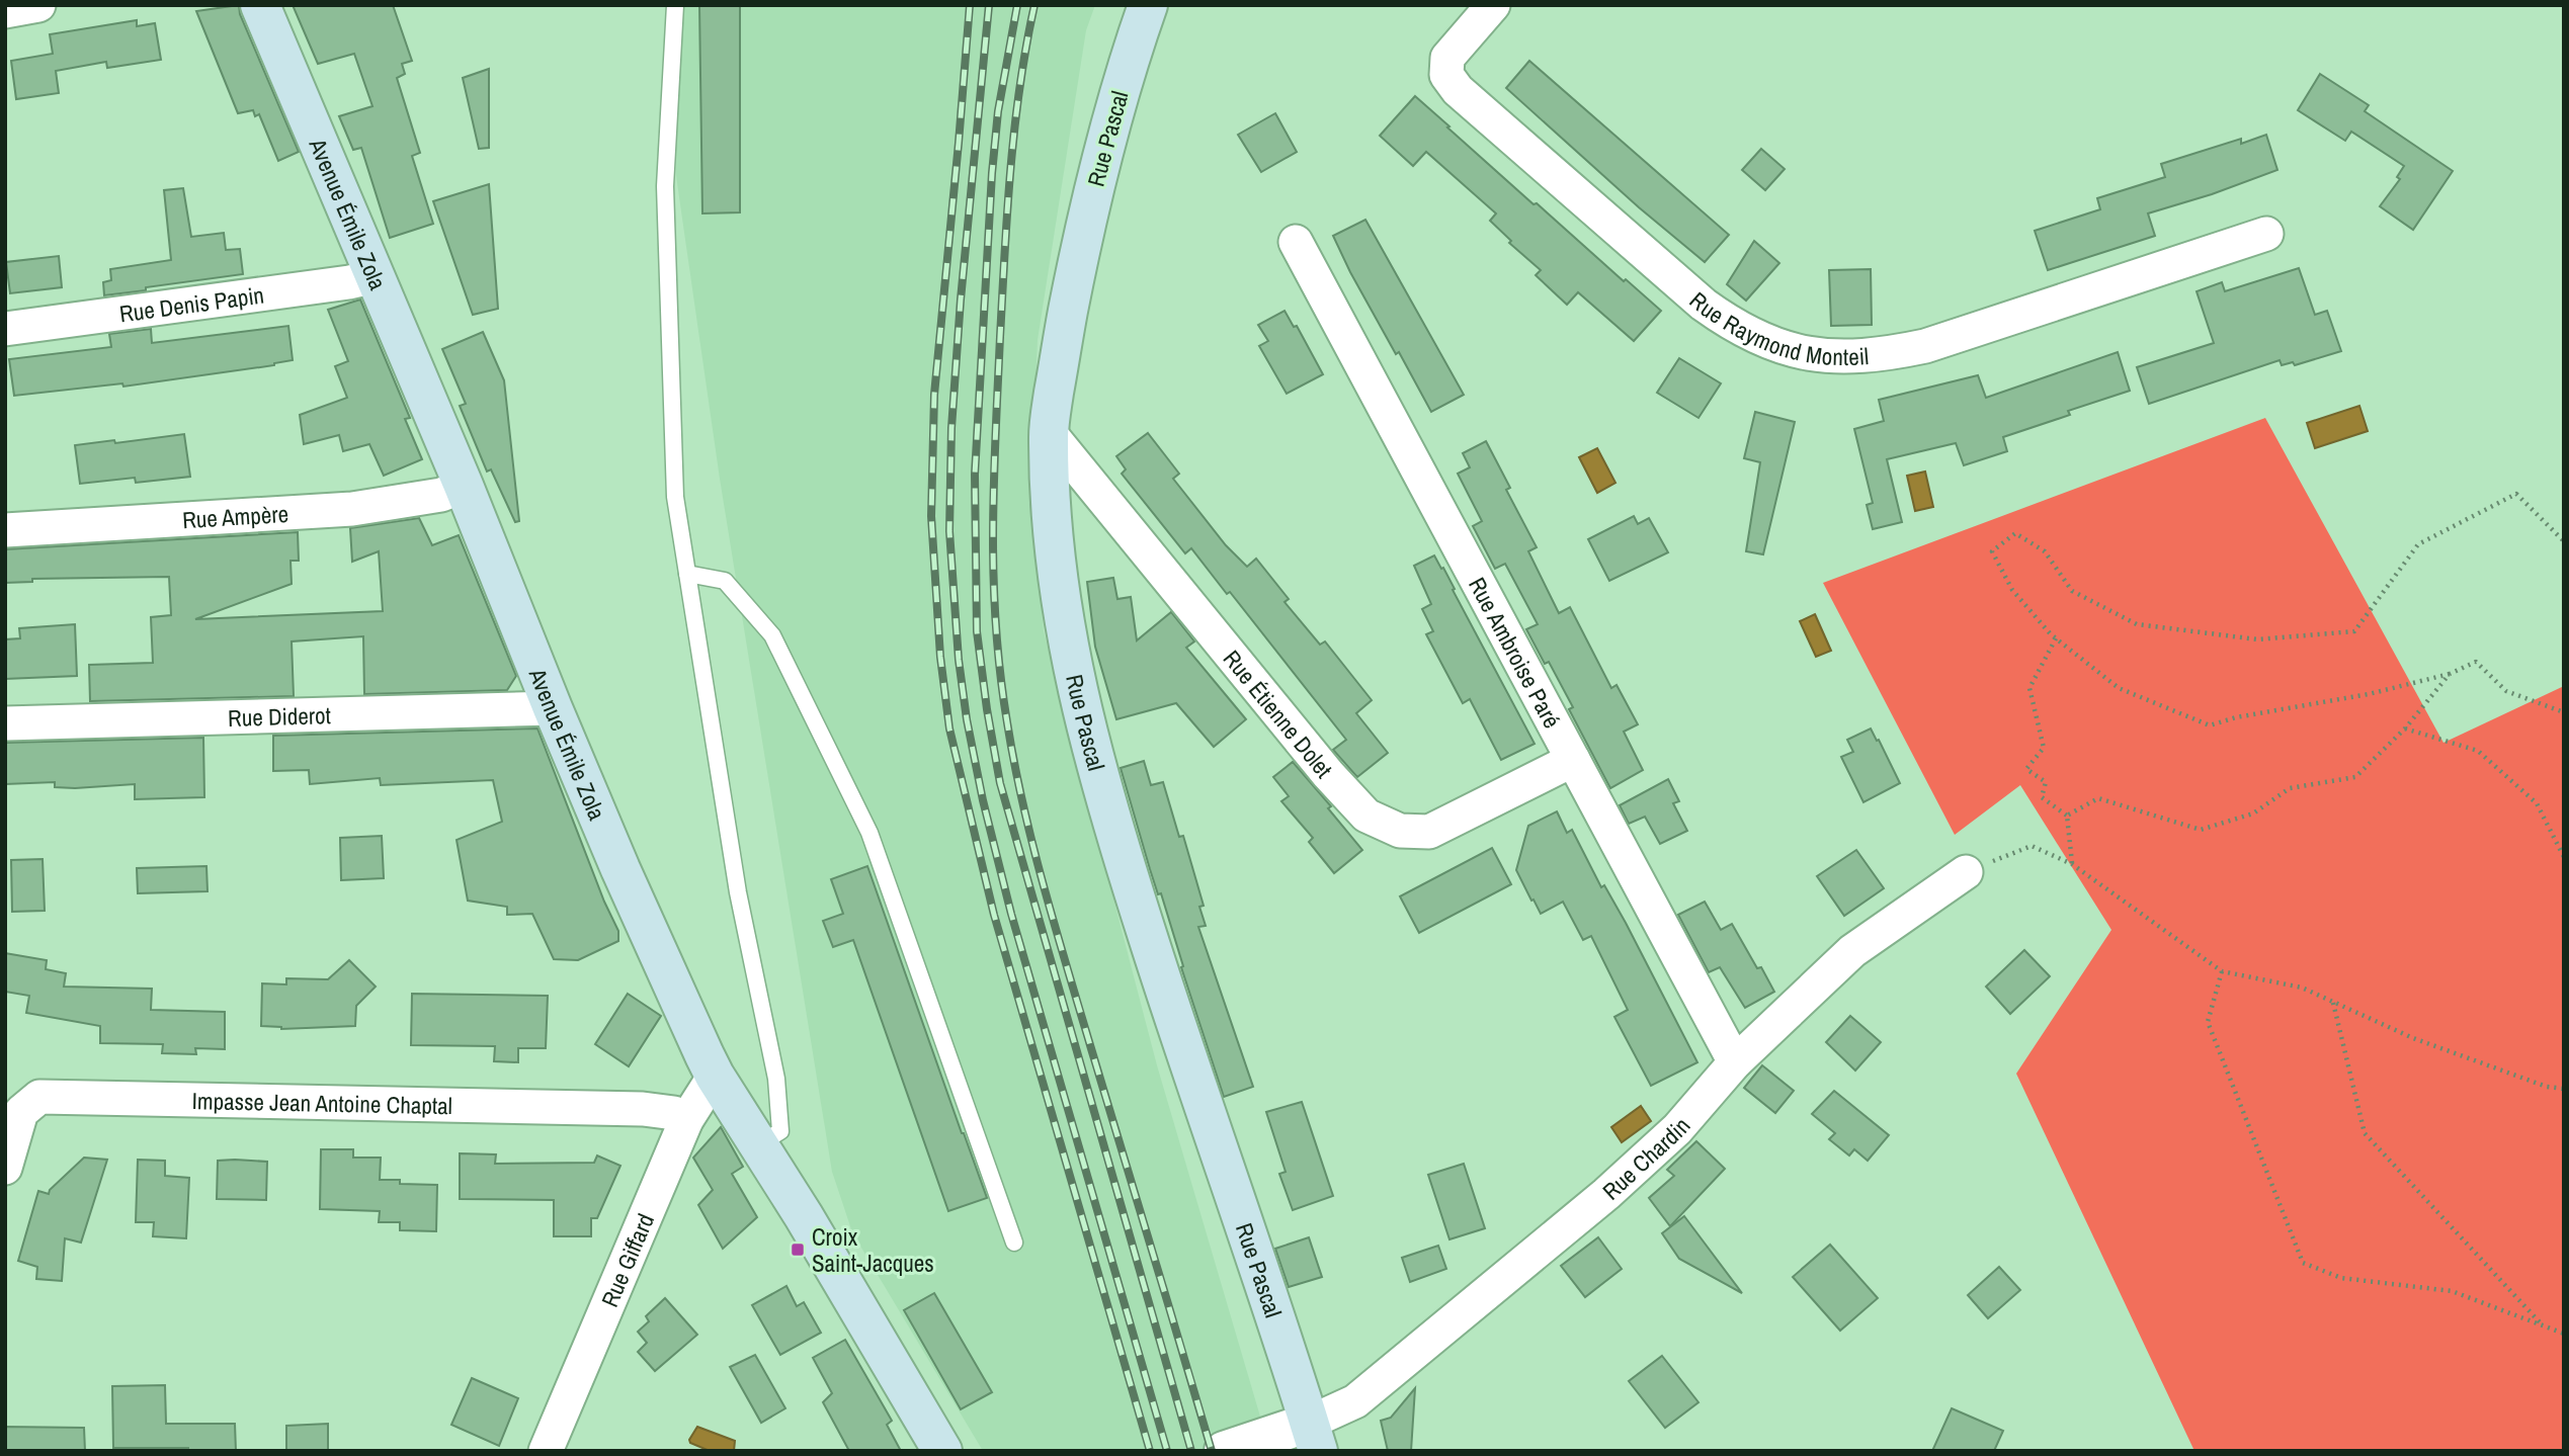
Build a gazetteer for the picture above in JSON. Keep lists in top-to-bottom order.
{
  "streets": {
    "main road": ["Rue Pascal", "Avenue Émile Zola"],
    "street": [
      "Rue Denis Papin",
      "Rue Raymond Monteil",
      "Rue Ampère",
      "Rue Ambroise Paré",
      "Rue Étienne Dolet",
      "Rue Diderot",
      "Impasse Jean Antoine Chaptal",
      "Rue Chardin",
      "Rue Giffard"
    ]
  },
  "crossings": [
    ["Rue Pascal", "Rue Étienne Dolet"],
    ["Rue Pascal", "Rue Chardin"],
    ["Avenue Émile Zola", "Rue Denis Papin"],
    ["Avenue Émile Zola", "Rue Ampère"],
    ["Avenue Émile Zola", "Rue Diderot"],
    ["Avenue Émile Zola", "Rue Giffard"],
    ["Rue Ambroise Paré", "Rue Étienne Dolet"],
    ["Rue Ambroise Paré", "Rue Chardin"],
    ["Impasse Jean Antoine Chaptal", "Rue Giffard"]
  ],
  "places": {
    "transit": ["Croix Saint-Jacques"]
  }
}
